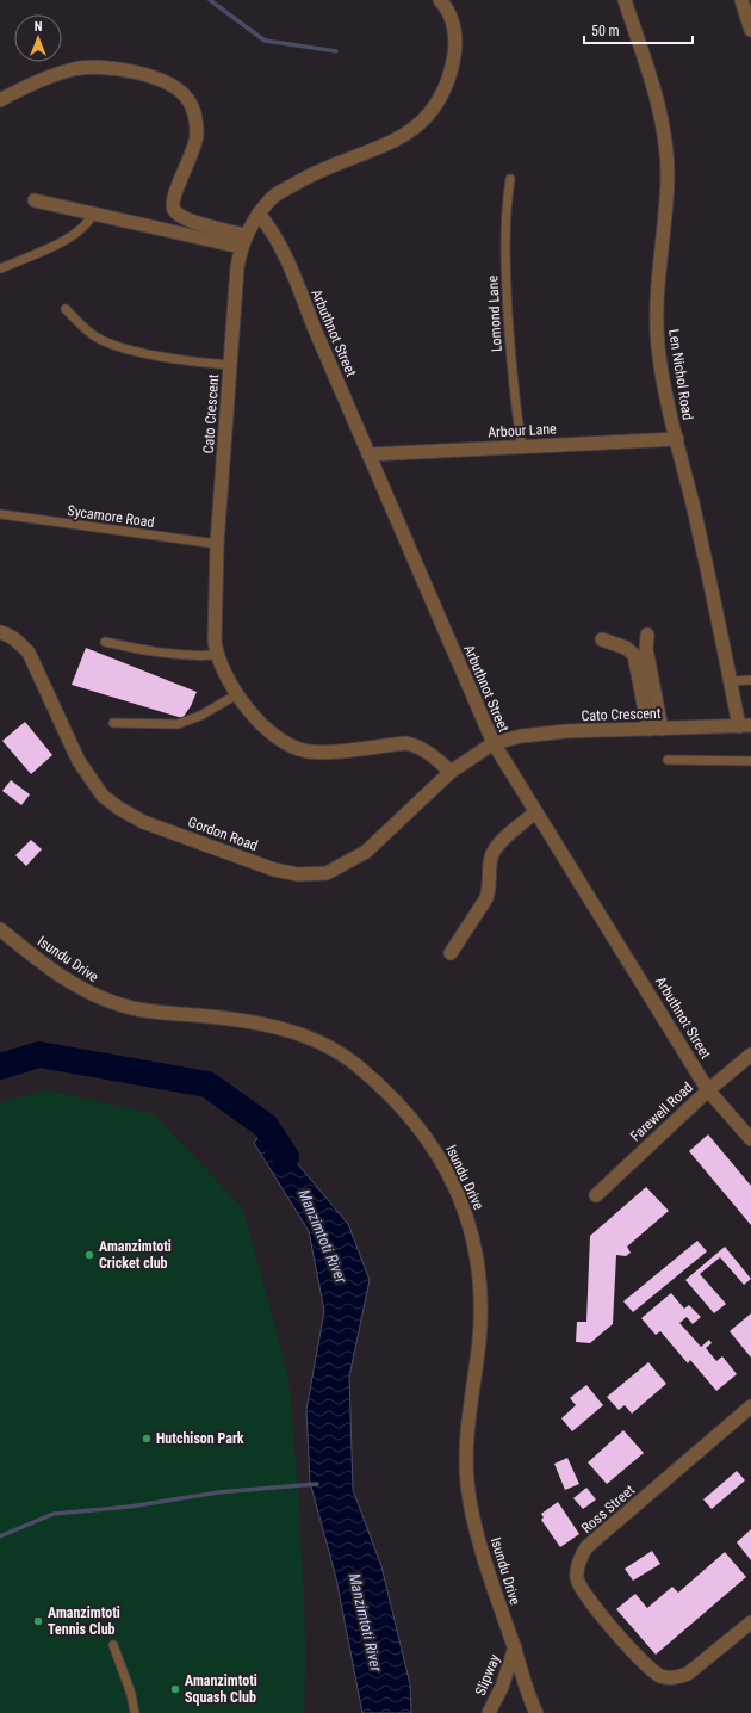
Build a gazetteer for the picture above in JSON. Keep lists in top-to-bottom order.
{
  "streets": {
    "street": [
      "Arbuthnot Street",
      "Len Nichol Road",
      "Cato Crescent",
      "Arbour Lane",
      "Gordon Road",
      "Isundu Drive",
      "Farewell Road",
      "Ross Street",
      "Slipway"
    ],
    "lane": ["Lomond Lane", "Sycamore Road"]
  },
  "crossings": [
    ["Lomond Lane", "Arbour Lane"],
    ["Arbuthnot Street", "Cato Crescent"],
    ["Arbuthnot Street", "Arbour Lane"],
    ["Arbuthnot Street", "Gordon Road"],
    ["Arbuthnot Street", "Farewell Road"],
    ["Len Nichol Road", "Cato Crescent"],
    ["Len Nichol Road", "Arbour Lane"],
    ["Cato Crescent", "Sycamore Road"],
    ["Cato Crescent", "Gordon Road"],
    ["Isundu Drive", "Slipway"]
  ],
  "water": ["Manzimtoti River"],
  "places": [
    "Amanzimtoti Cricket club",
    "Hutchison Park",
    "Amanzimtoti Tennis Club",
    "Amanzimtoti Squash Club"
  ],
  "scale_bar": "50 m",
  "north": "top"
}
